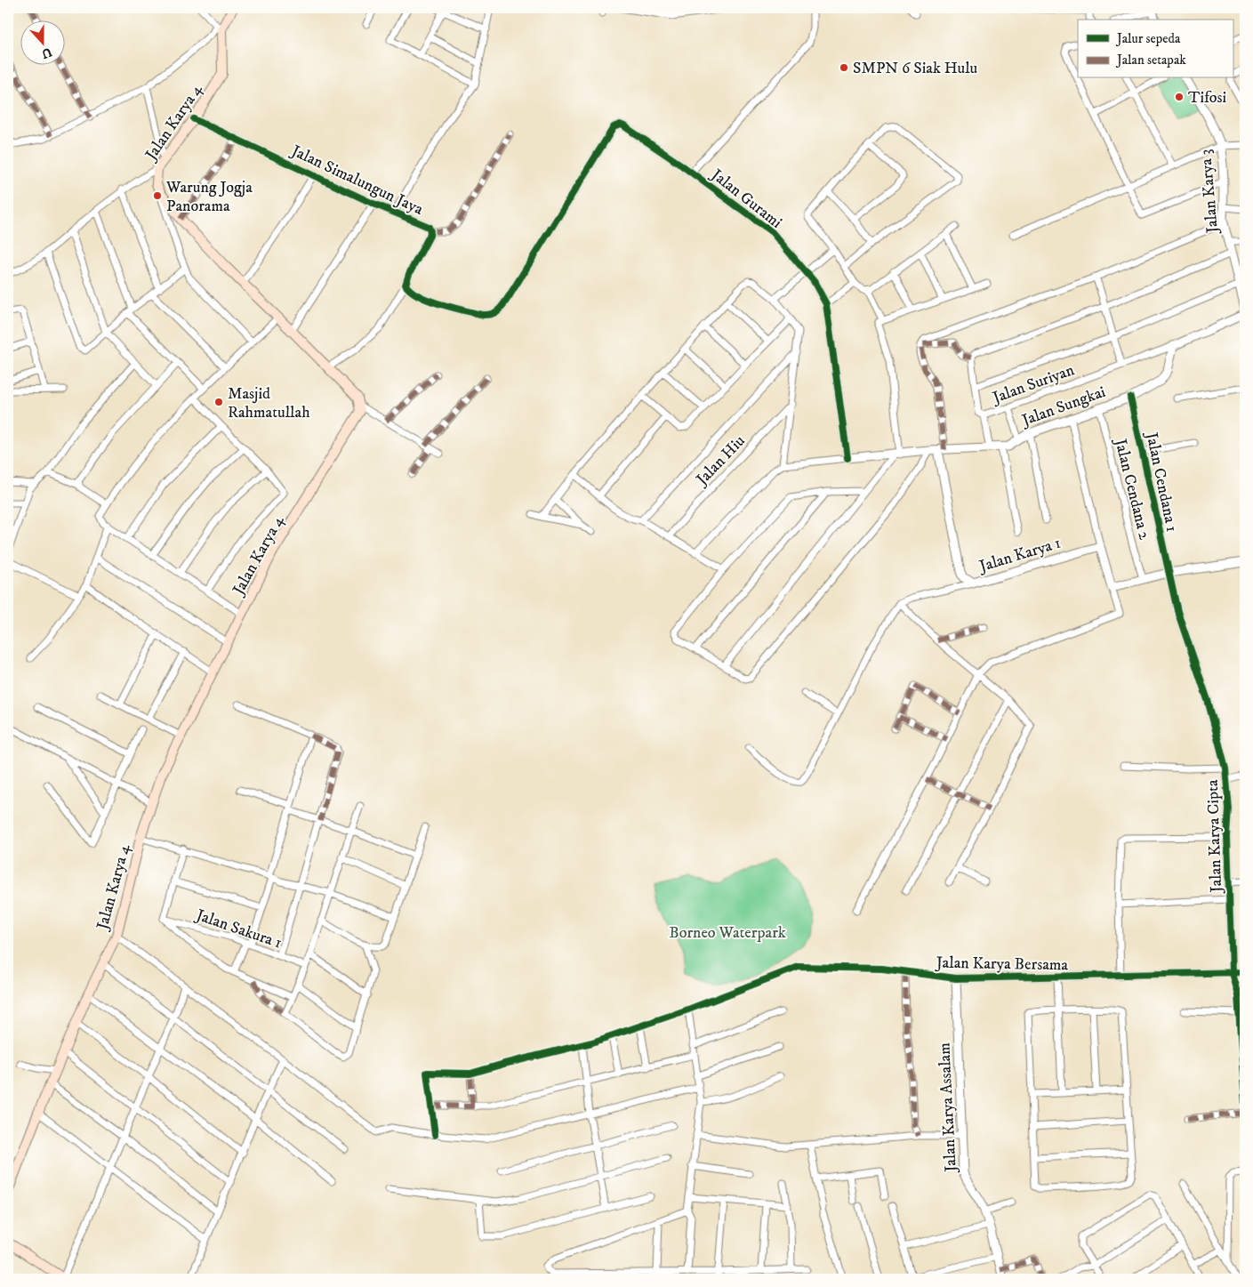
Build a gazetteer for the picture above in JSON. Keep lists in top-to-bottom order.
{
  "streets": {
    "main road": ["Jalan Karya 4"],
    "street": [
      "Jalan Simalungun Jaya",
      "Jalan Karya 3",
      "Jalan Gurami",
      "Jalan Suriyan",
      "Jalan Sungkai",
      "Jalan Hiu",
      "Jalan Cendana 1",
      "Jalan Cendana 2",
      "Jalan Karya 1",
      "Jalan Karya Cipta",
      "Jalan Sakura 1",
      "Jalan Karya Bersama",
      "Jalan Karya Assalam"
    ]
  },
  "crossings": [
    ["Jalan Karya 4", "Jalan Simalungun Jaya"],
    ["Jalan Simalungun Jaya", "Jalan Gurami"],
    ["Jalan Suriyan", "Jalan Sungkai"],
    ["Jalan Sungkai", "Jalan Cendana 1"],
    ["Jalan Sungkai", "Jalan Cendana 2"],
    ["Jalan Cendana 1", "Jalan Karya Cipta"],
    ["Jalan Karya Cipta", "Jalan Karya Bersama"],
    ["Jalan Karya Bersama", "Jalan Karya Assalam"]
  ],
  "parks": ["Borneo Waterpark"],
  "places": [
    "SMPN 6 Siak Hulu",
    "Tifosi",
    "Warung Jogja Panorama",
    "Masjid Rahmatullah"
  ],
  "legend": ["Jalur sepeda", "Jalan setapak"],
  "north": "bottom"
}
